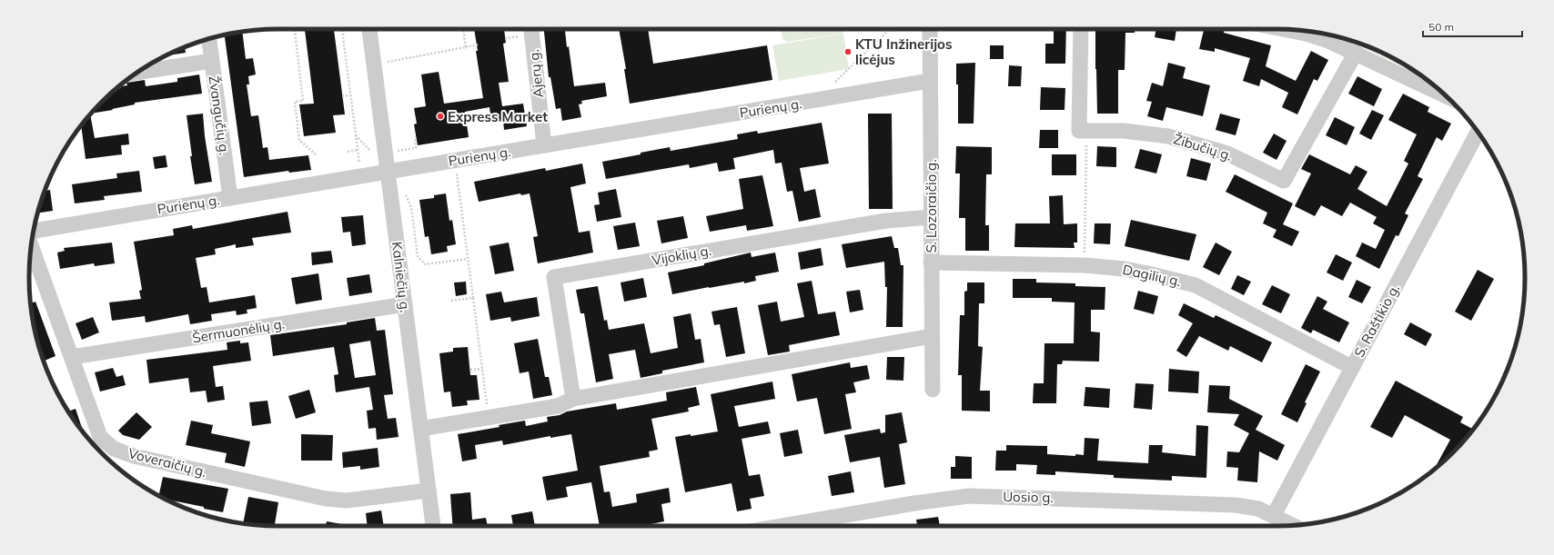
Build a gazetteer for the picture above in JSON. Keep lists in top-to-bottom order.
{
  "streets": {
    "street": [
      "Ajerų g.",
      "Purienų g.",
      "Žvangučių g.",
      "Žibučių g.",
      "S. Lozoraičio g.",
      "Vijoklių g.",
      "Dagilių g.",
      "Kalniečių g.",
      "S. Raštikio g.",
      "Šermuonėlių g.",
      "Voveraičių g.",
      "Uosio g."
    ]
  },
  "crossings": [
    ["Ajerų g.", "Purienų g."],
    ["Purienų g.", "Žvangučių g."],
    ["Purienų g.", "S. Lozoraičio g."],
    ["Purienų g.", "Kalniečių g."],
    ["S. Lozoraičio g.", "Vijoklių g."],
    ["S. Lozoraičio g.", "Dagilių g."],
    ["Dagilių g.", "S. Raštikio g."],
    ["Kalniečių g.", "Šermuonėlių g."],
    ["Kalniečių g.", "Voveraičių g."],
    ["S. Raštikio g.", "Uosio g."],
    ["Šermuonėlių g.", "Voveraičių g."]
  ],
  "places": ["KTU Inžinerijos licėjus", "Express Market"],
  "scale_bar": "50 m"
}
